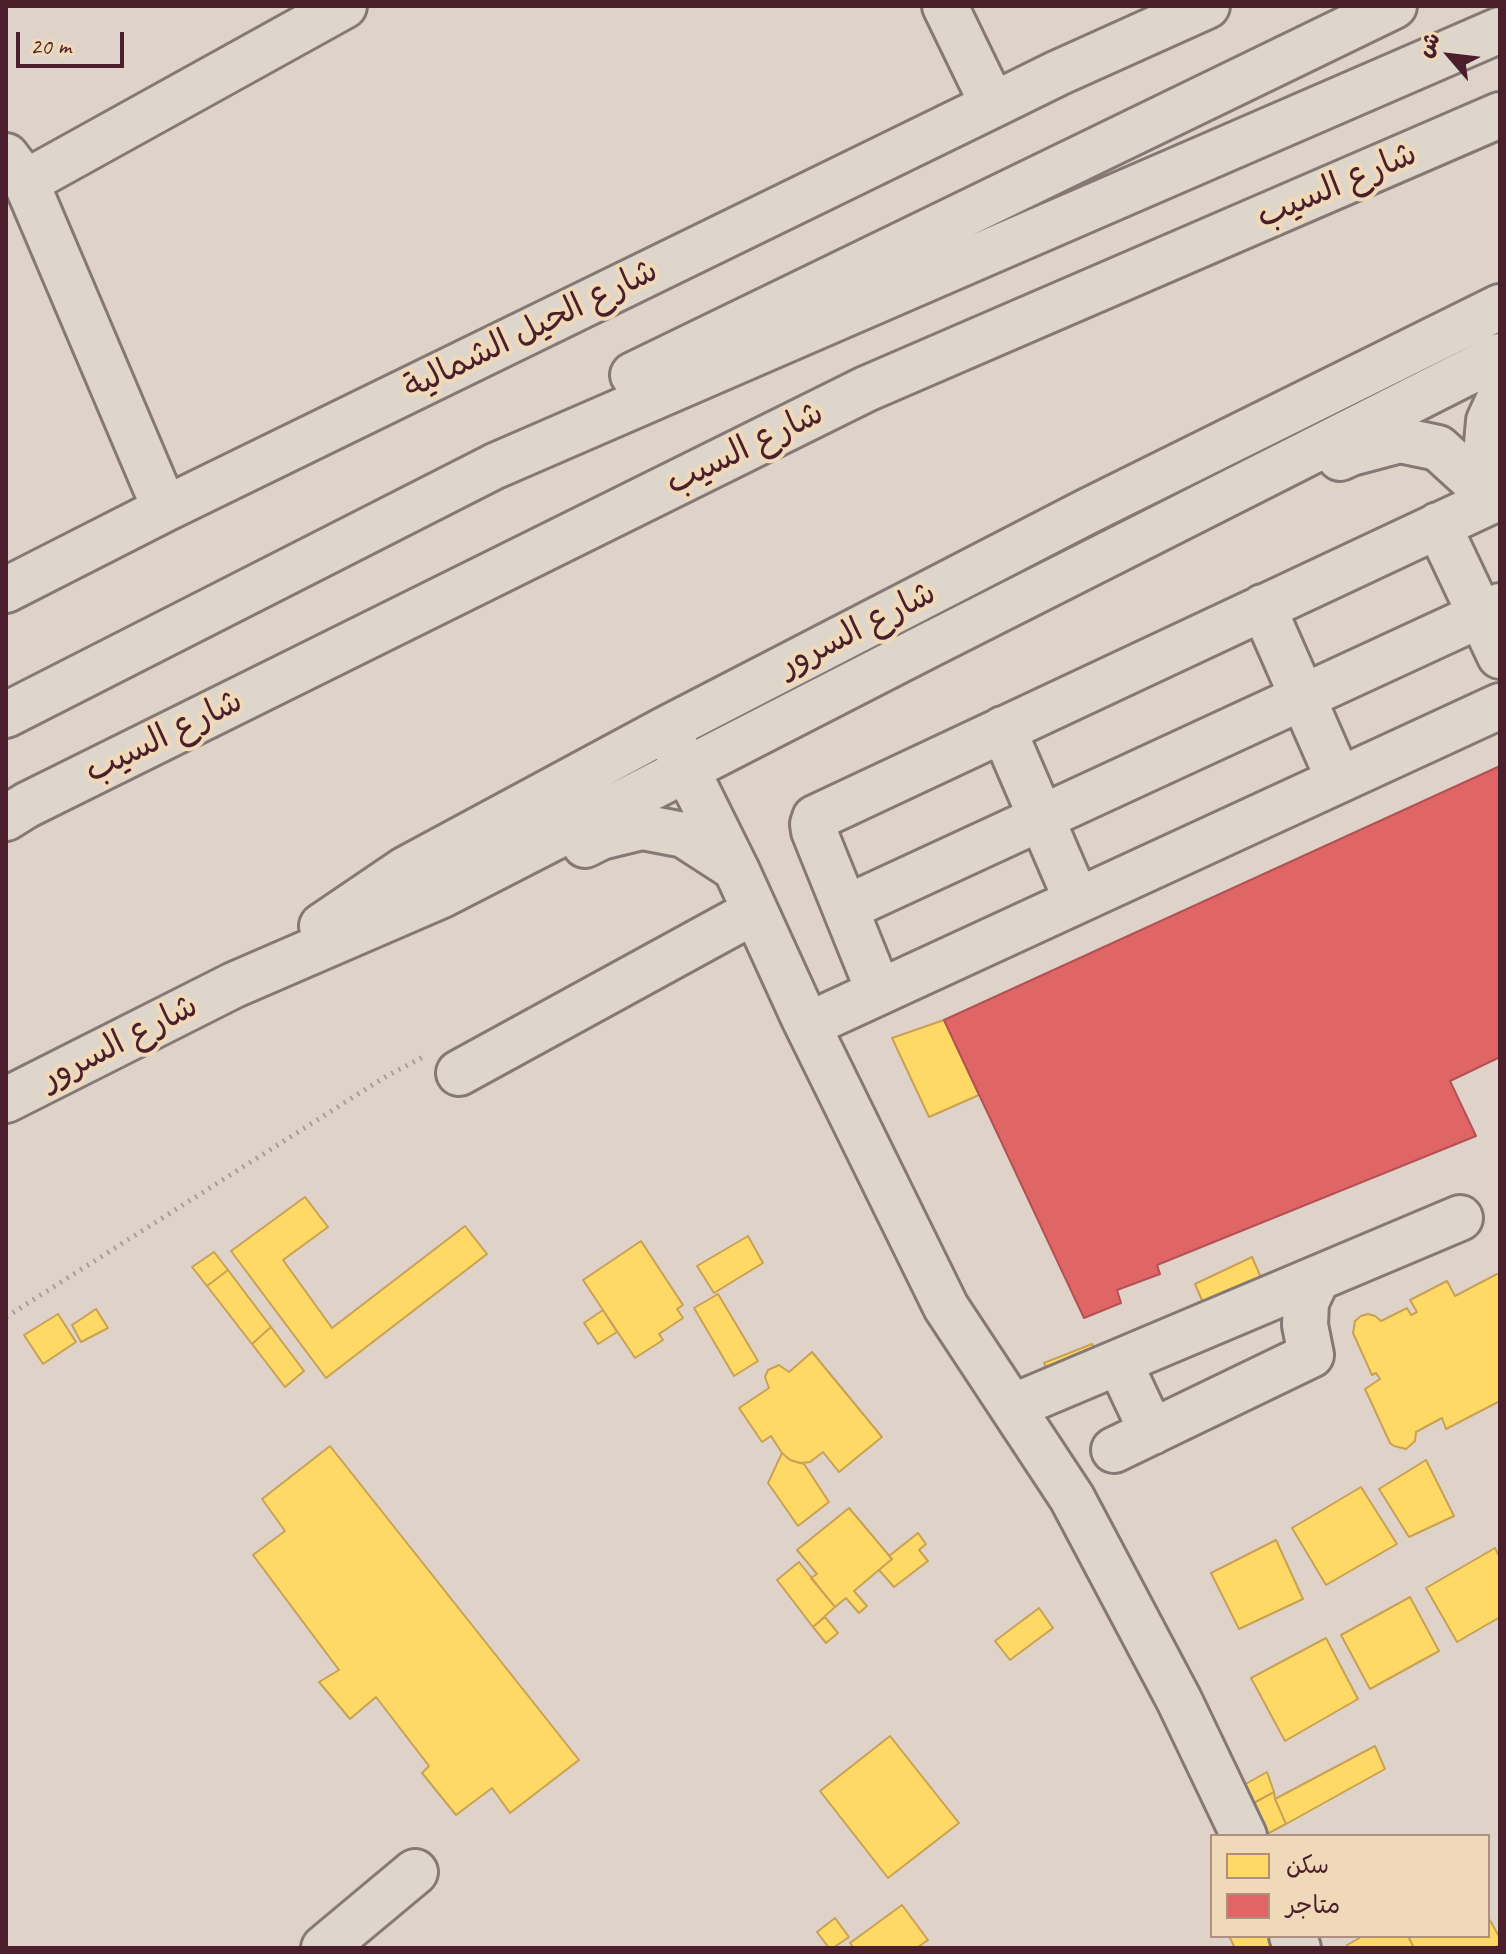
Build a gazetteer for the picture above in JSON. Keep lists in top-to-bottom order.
{
  "streets": {
    "main road": ["شارع السيب", "شارع الحيل الشمالية", "شارع السرور"]
  },
  "legend": ["سكن", "متاجر"],
  "scale_bar": "20 m",
  "north": "top left"
}
